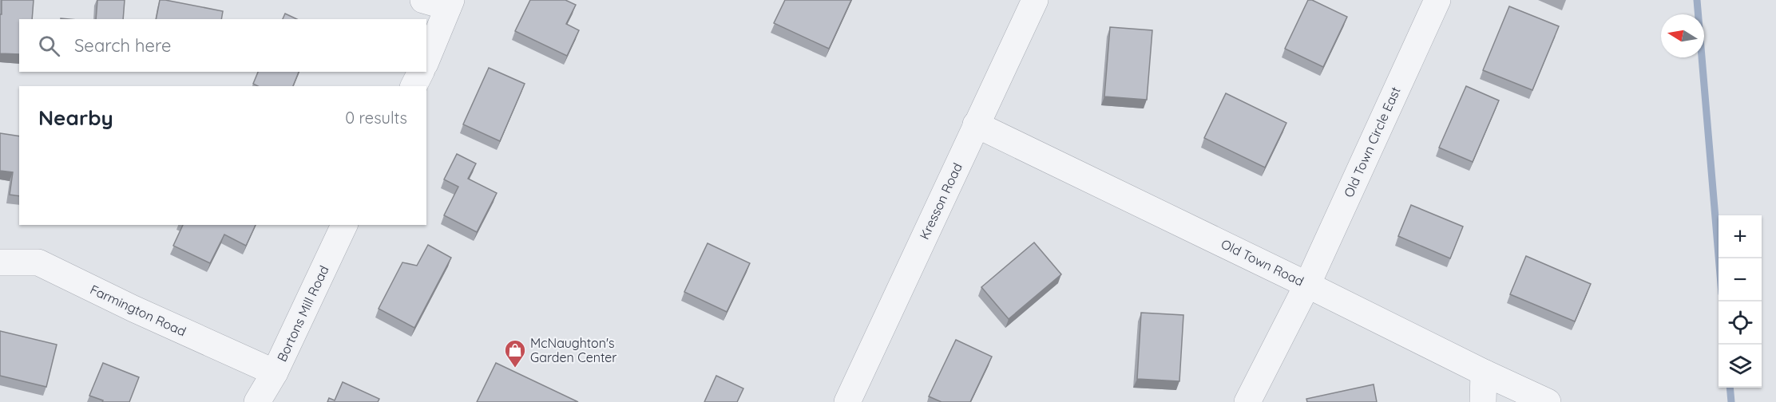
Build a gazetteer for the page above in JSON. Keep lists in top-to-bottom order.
{
  "streets": {
    "street": [
      "Old Town Circle East",
      "Kresson Road",
      "Old Town Road",
      "Farmington Road",
      "Bortons Mill Road"
    ]
  },
  "crossings": [
    ["Old Town Circle East", "Old Town Road"],
    ["Kresson Road", "Old Town Road"],
    ["Farmington Road", "Bortons Mill Road"]
  ],
  "places": {
    "shop": ["McNaughton's Garden Center"]
  },
  "north": "left",
  "page": {
    "search": "Search here",
    "heading": ["Nearby", "0 results"],
    "map_buttons": ["+", "−"]
  }
}
